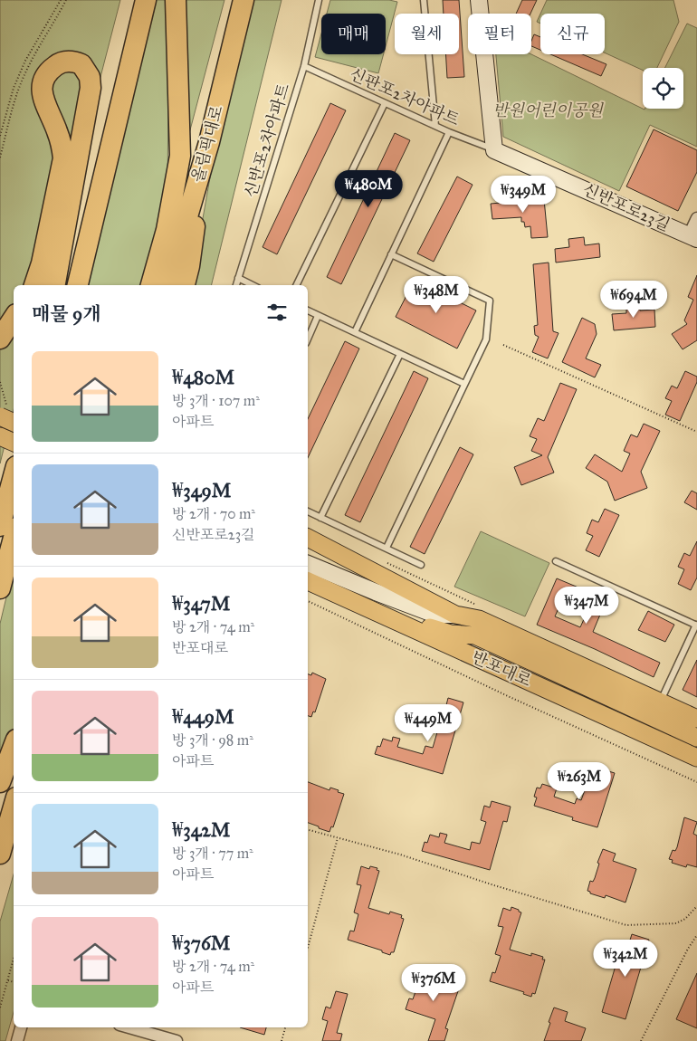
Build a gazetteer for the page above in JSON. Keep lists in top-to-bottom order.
{
  "streets": {
    "highway": ["올림픽대로"],
    "main road": ["반포대로"],
    "street": ["신반포로23길"],
    "lane": ["신판포2차아파트", "신반포2차아파트"]
  },
  "crossings": [
    ["신판포2차아파트", "신반포2차아파트"],
    ["신판포2차아파트", "신반포로23길"]
  ],
  "parks": ["반원어린이공원"],
  "page": {
    "chip": [
      "매매",
      "월세",
      "필터",
      "신규"
    ],
    "price": [
      "₩480M",
      "₩349M",
      "₩348M",
      "₩694M",
      "₩347M",
      "₩449M",
      "₩263M",
      "₩342M",
      "₩376M"
    ],
    "heading": "매물 9개",
    "list": [
      {
        "name": "₩480M",
        "note": "방 3개 · 107 m² · 아파트"
      },
      {
        "name": "₩349M",
        "note": "방 2개 · 70 m² · 신반포로23길"
      },
      {
        "name": "₩347M",
        "note": "방 2개 · 74 m² · 반포대로"
      },
      {
        "name": "₩449M",
        "note": "방 3개 · 98 m² · 아파트"
      },
      {
        "name": "₩342M",
        "note": "방 3개 · 77 m² · 아파트"
      },
      {
        "name": "₩376M",
        "note": "방 2개 · 74 m² · 아파트"
      }
    ]
  }
}
